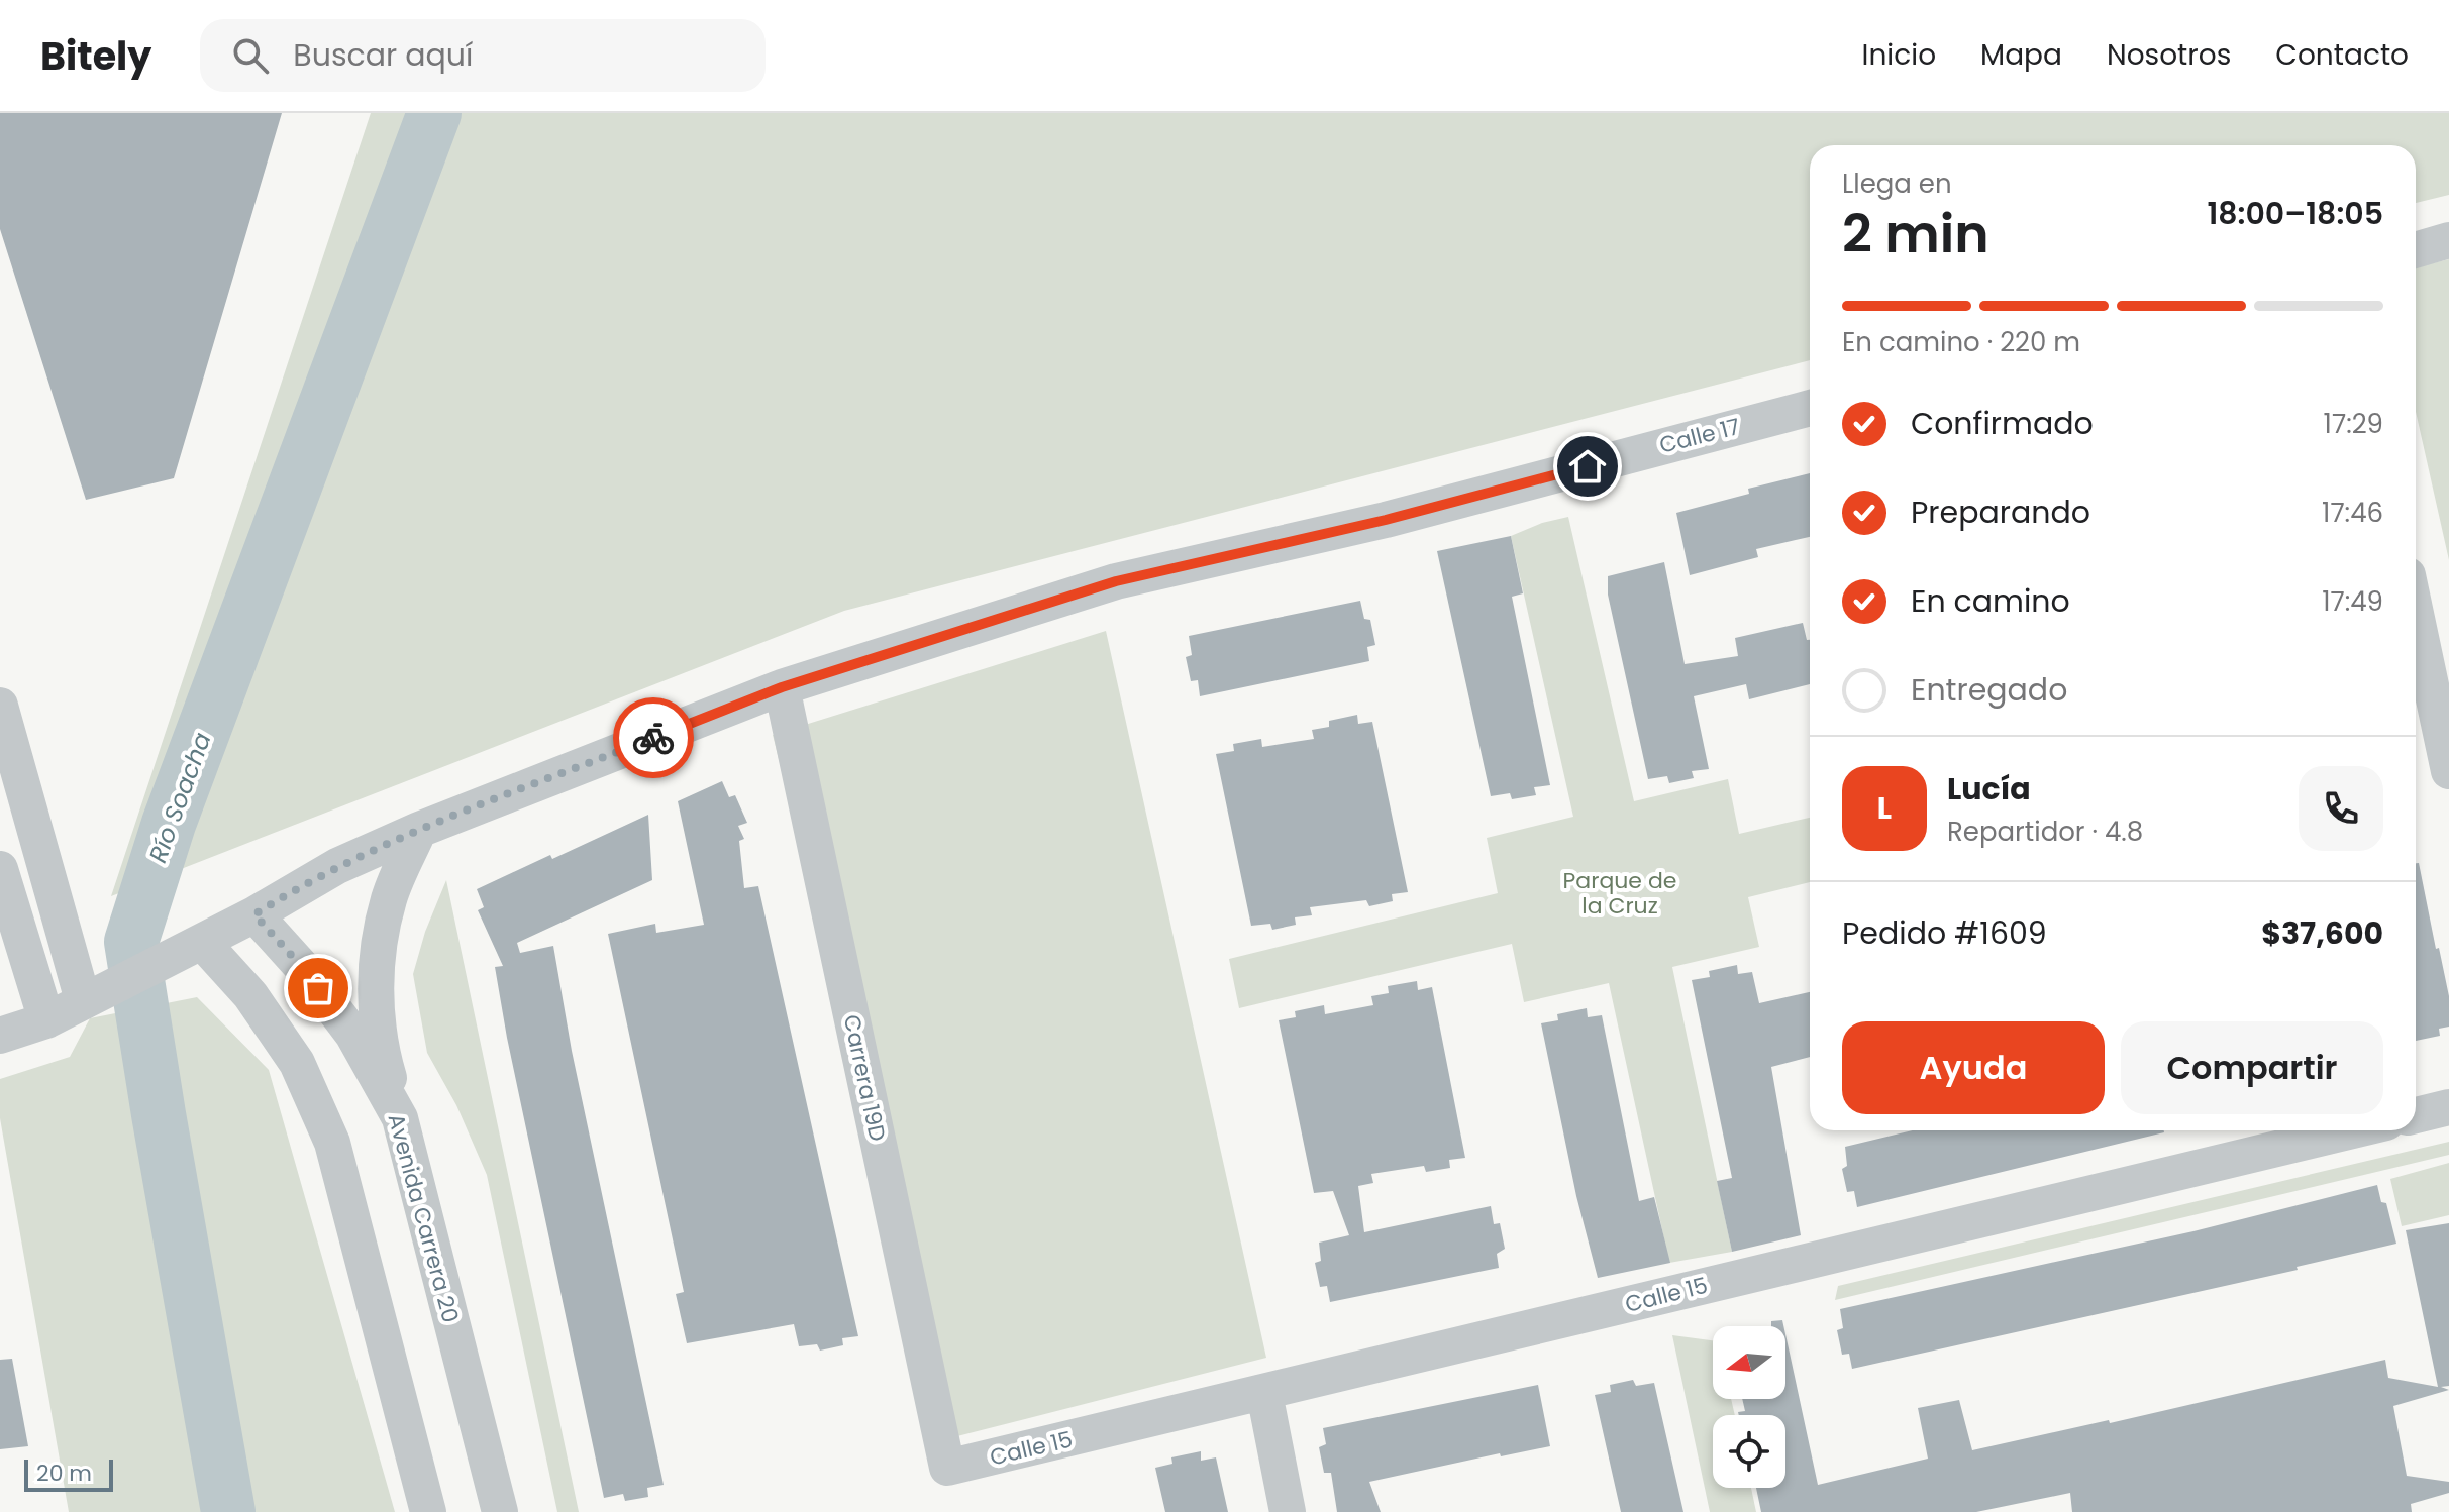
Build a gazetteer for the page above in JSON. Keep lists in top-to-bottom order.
{
  "streets": {
    "street": [
      "Calle 17",
      "Carrera 19D",
      "Avenida Carrera 20",
      "Calle 15"
    ]
  },
  "crossings": [
    ["Calle 17", "Carrera 19D"],
    ["Calle 17", "Avenida Carrera 20"],
    ["Carrera 19D", "Calle 15"]
  ],
  "water": ["Río Soacha"],
  "parks": ["Parque de la Cruz"],
  "scale_bar": "20 m",
  "north": "left",
  "page": {
    "header": "Bitely",
    "search": "Buscar aquí",
    "nav": [
      "Inicio",
      "Mapa",
      "Nosotros",
      "Contacto"
    ],
    "heading": ["2 min", "Llega en", "18:00–18:05"],
    "panel": [
      "Lucía",
      "Repartidor · 4.8",
      "Pedido #1609",
      "$37,600"
    ],
    "bar": "En camino · 220 m",
    "list": [
      ["Confirmado", "17:29"],
      ["Preparando", "17:46"],
      ["En camino", "17:49"],
      "Entregado"
    ],
    "round": "L",
    "buttons": ["Ayuda", "Compartir"],
    "scale": "20 m"
  }
}
